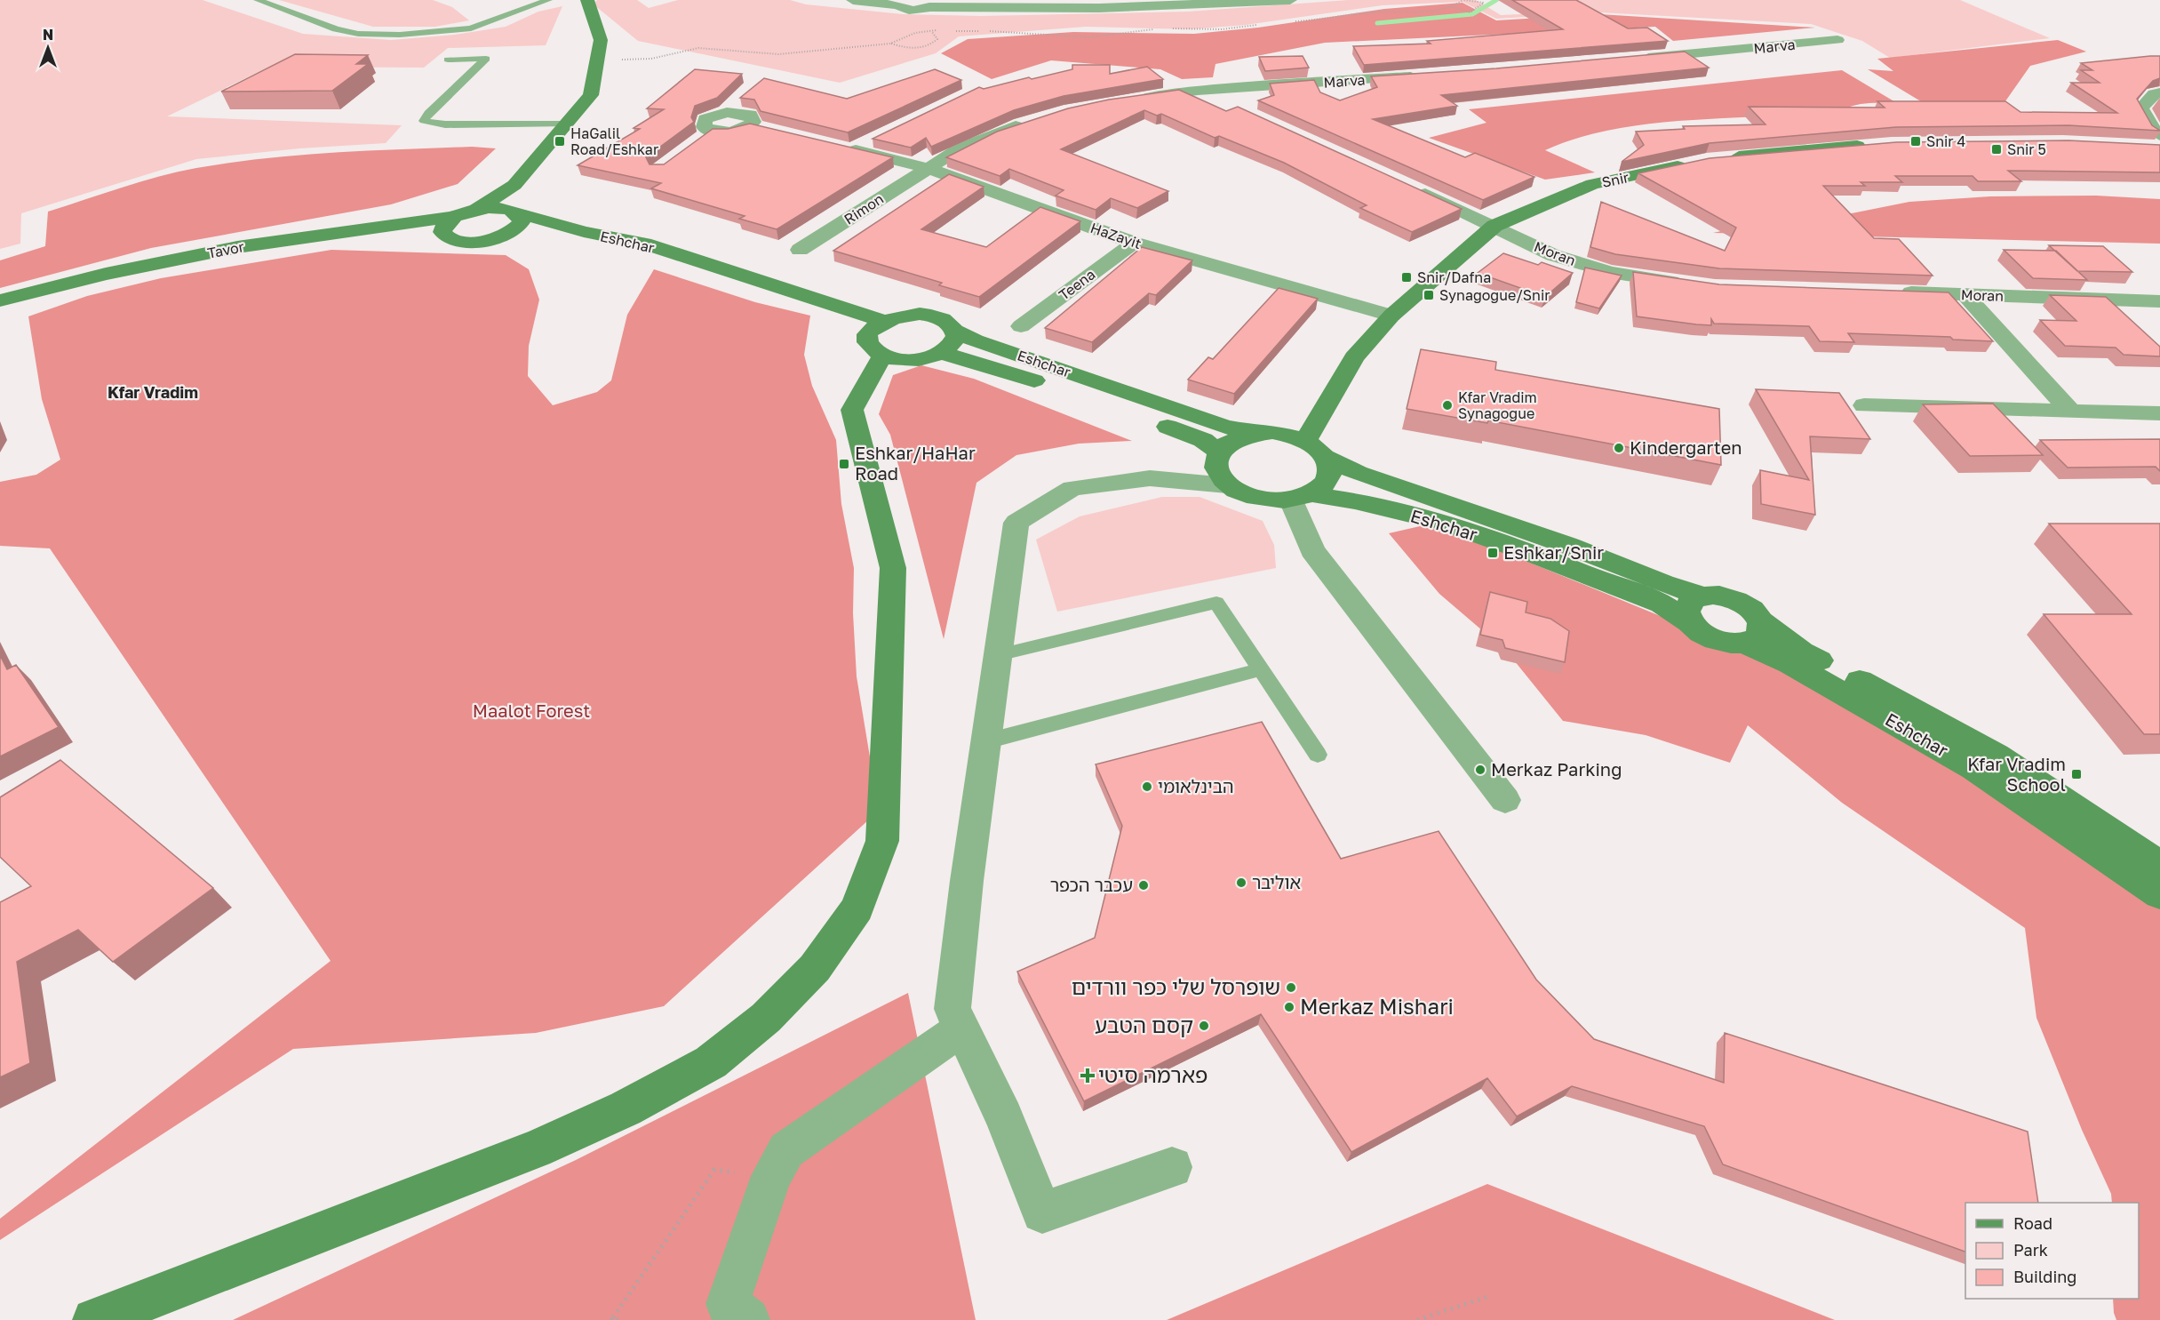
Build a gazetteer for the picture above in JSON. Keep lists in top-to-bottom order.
{
  "streets": {
    "street": [
      "Marva",
      "Snir",
      "Rimon",
      "HaZayit",
      "Eshchar",
      "Tavor",
      "Moran",
      "Teena"
    ]
  },
  "crossings": [
    ["Snir", "HaZayit"],
    ["Snir", "Eshchar"],
    ["Snir", "Moran"],
    ["Rimon", "HaZayit"],
    ["HaZayit", "Teena"],
    ["Eshchar", "Tavor"]
  ],
  "districts": ["Kfar Vradim"],
  "parks": ["Maalot Forest"],
  "places": {
    "transit": [
      "HaGalil Road/Eshkar",
      "Snir 4",
      "Snir 5",
      "Snir/Dafna",
      "Synagogue/Snir",
      "Eshkar/HaHar Road",
      "Eshkar/Snir",
      "Kfar Vradim School"
    ],
    "other": [
      "Kfar Vradim Synagogue",
      "Kindergarten",
      "Merkaz Parking",
      "הבינלאומי",
      "אוליבר",
      "עכבר הכפר",
      "שופרסל שלי כפר וורדים",
      "Merkaz Mishari",
      "קסם הטבע"
    ],
    "health": ["פארמה סיטי"]
  },
  "legend": ["Road", "Park", "Building"],
  "north": "top"
}
